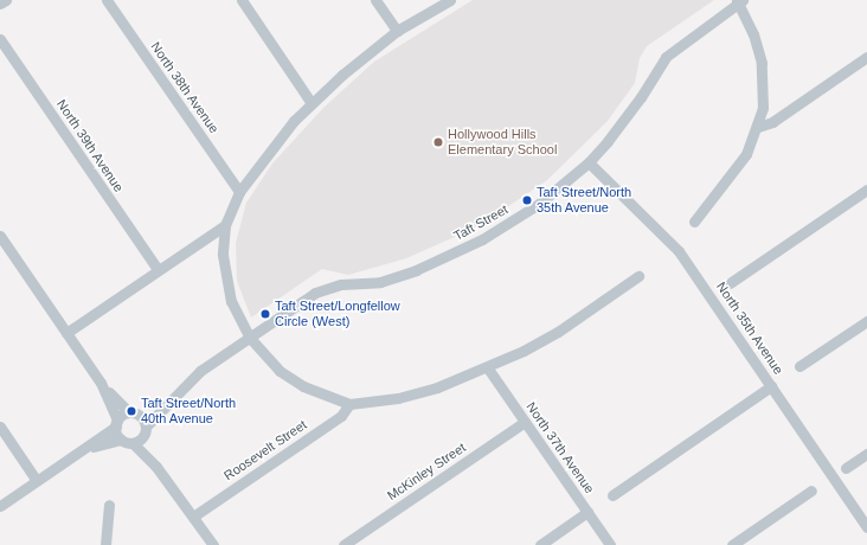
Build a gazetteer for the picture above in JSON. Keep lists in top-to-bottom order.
{
  "streets": {
    "street": [
      "North 38th Avenue",
      "North 39th Avenue",
      "Taft Street",
      "North 35th Avenue",
      "North 37th Avenue",
      "Roosevelt Street",
      "McKinley Street"
    ]
  },
  "crossings": [
    ["Taft Street", "North 35th Avenue"],
    ["North 37th Avenue", "McKinley Street"]
  ],
  "places": [
    "Hollywood Hills Elementary School",
    "Taft Street/North 35th Avenue",
    "Taft Street/Longfellow Circle (West)",
    "Taft Street/North 40th Avenue"
  ]
}
